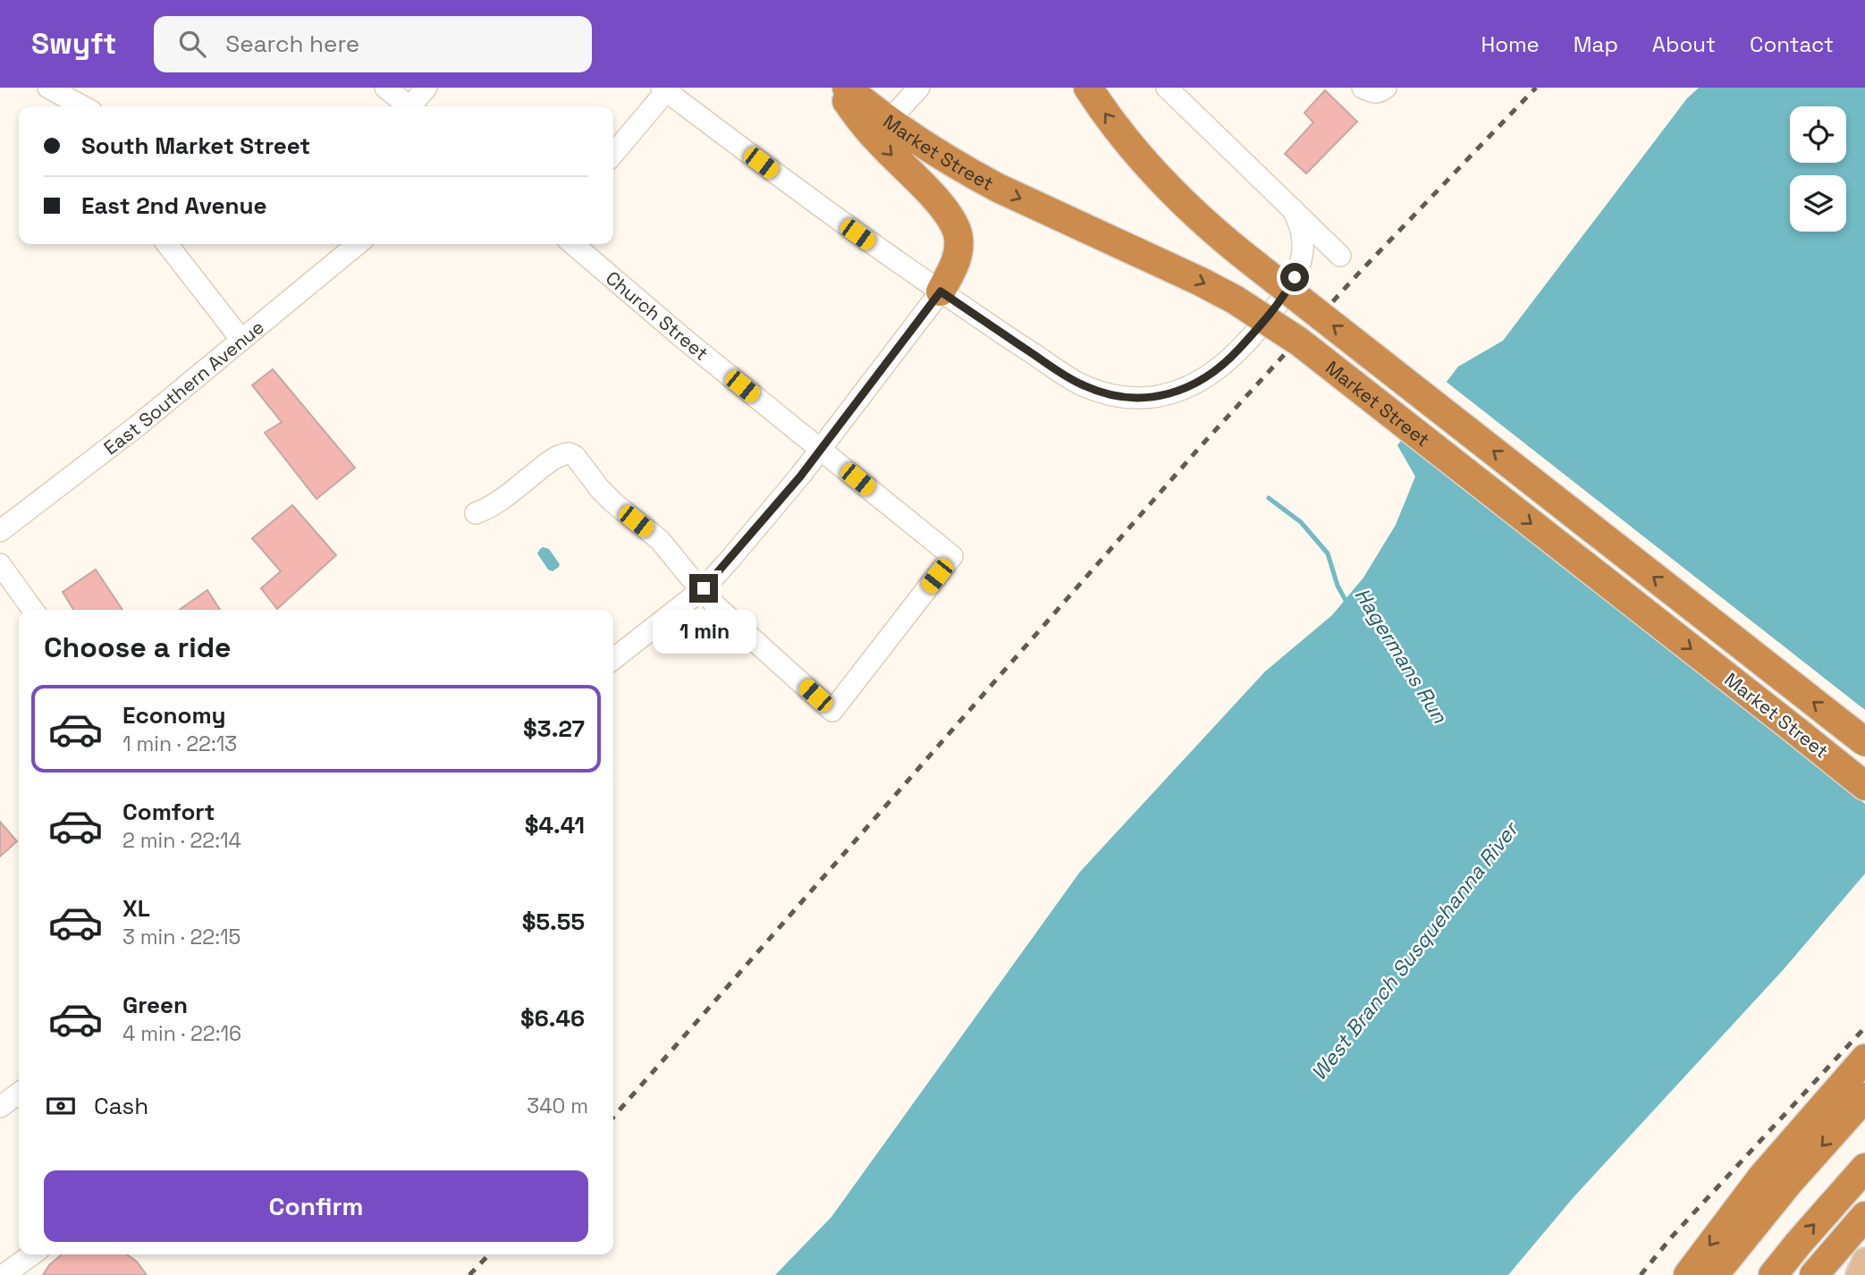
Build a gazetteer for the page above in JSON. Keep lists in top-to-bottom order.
{
  "streets": {
    "highway": ["Market Street"],
    "street": ["Church Street", "East Southern Avenue"]
  },
  "water": ["Hagermans Run", "West Branch Susquehanna River"],
  "page": {
    "header": "Swyft",
    "search": "Search here",
    "nav": [
      "Home",
      "Map",
      "About",
      "Contact"
    ],
    "banner": ["South Market Street", "East 2nd Avenue"],
    "bubble": "1 min",
    "heading": "Choose a ride",
    "list": [
      {
        "name": "Economy",
        "note": "1 min · 22:13",
        "value": "$3.27"
      },
      {
        "name": "Comfort",
        "note": "2 min · 22:14",
        "value": "$4.41"
      },
      {
        "name": "XL",
        "note": "3 min · 22:15",
        "value": "$5.55"
      },
      {
        "name": "Green",
        "note": "4 min · 22:16",
        "value": "$6.46"
      }
    ],
    "pay": ["Cash", "340 m"],
    "buttons": "Confirm"
  }
}
